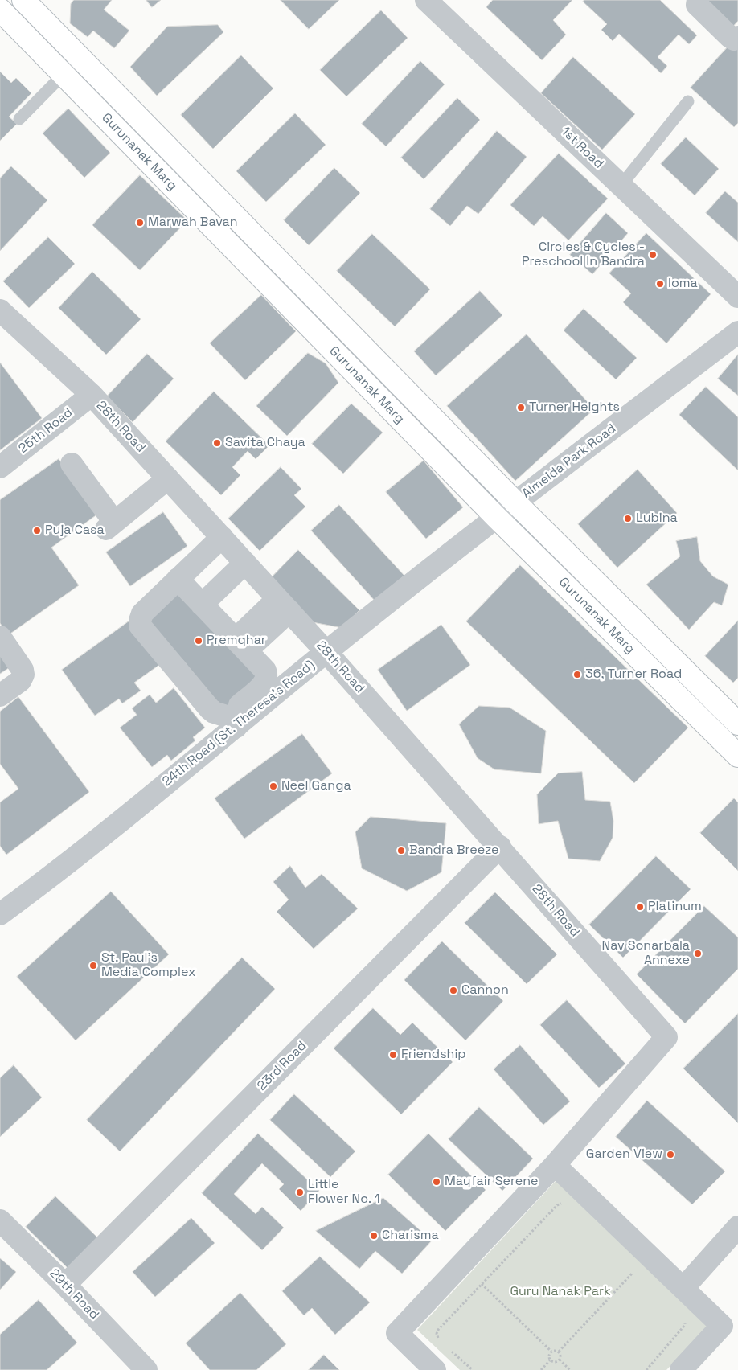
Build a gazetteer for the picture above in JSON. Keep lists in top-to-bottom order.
{
  "streets": {
    "main road": ["Gurunanak Marg"],
    "street": [
      "1st Road",
      "28th Road",
      "25th Road",
      "Almeida Park Road",
      "24th Road (St. Theresa's Road)",
      "23rd Road",
      "29th Road"
    ]
  },
  "crossings": [
    ["Gurunanak Marg", "Almeida Park Road"],
    ["Gurunanak Marg", "24th Road (St. Theresa's Road)"],
    ["28th Road", "25th Road"],
    ["28th Road", "24th Road (St. Theresa's Road)"],
    ["28th Road", "23rd Road"],
    ["Almeida Park Road", "24th Road (St. Theresa's Road)"],
    ["23rd Road", "29th Road"]
  ],
  "parks": ["Guru Nanak Park"],
  "places": [
    "Marwah Bavan",
    "Circles & Cycles - Preschool In Bandra",
    "Ioma",
    "Turner Heights",
    "Savita Chaya",
    "Lubina",
    "Puja Casa",
    "Premghar",
    "36, Turner Road",
    "Neel Ganga",
    "Bandra Breeze",
    "Platinum",
    "Nav Sonarbala Annexe",
    "St. Paul's Media Complex",
    "Cannon",
    "Friendship",
    "Garden View",
    "Mayfair Serene",
    "Little Flower No. 1",
    "Charisma"
  ]
}
